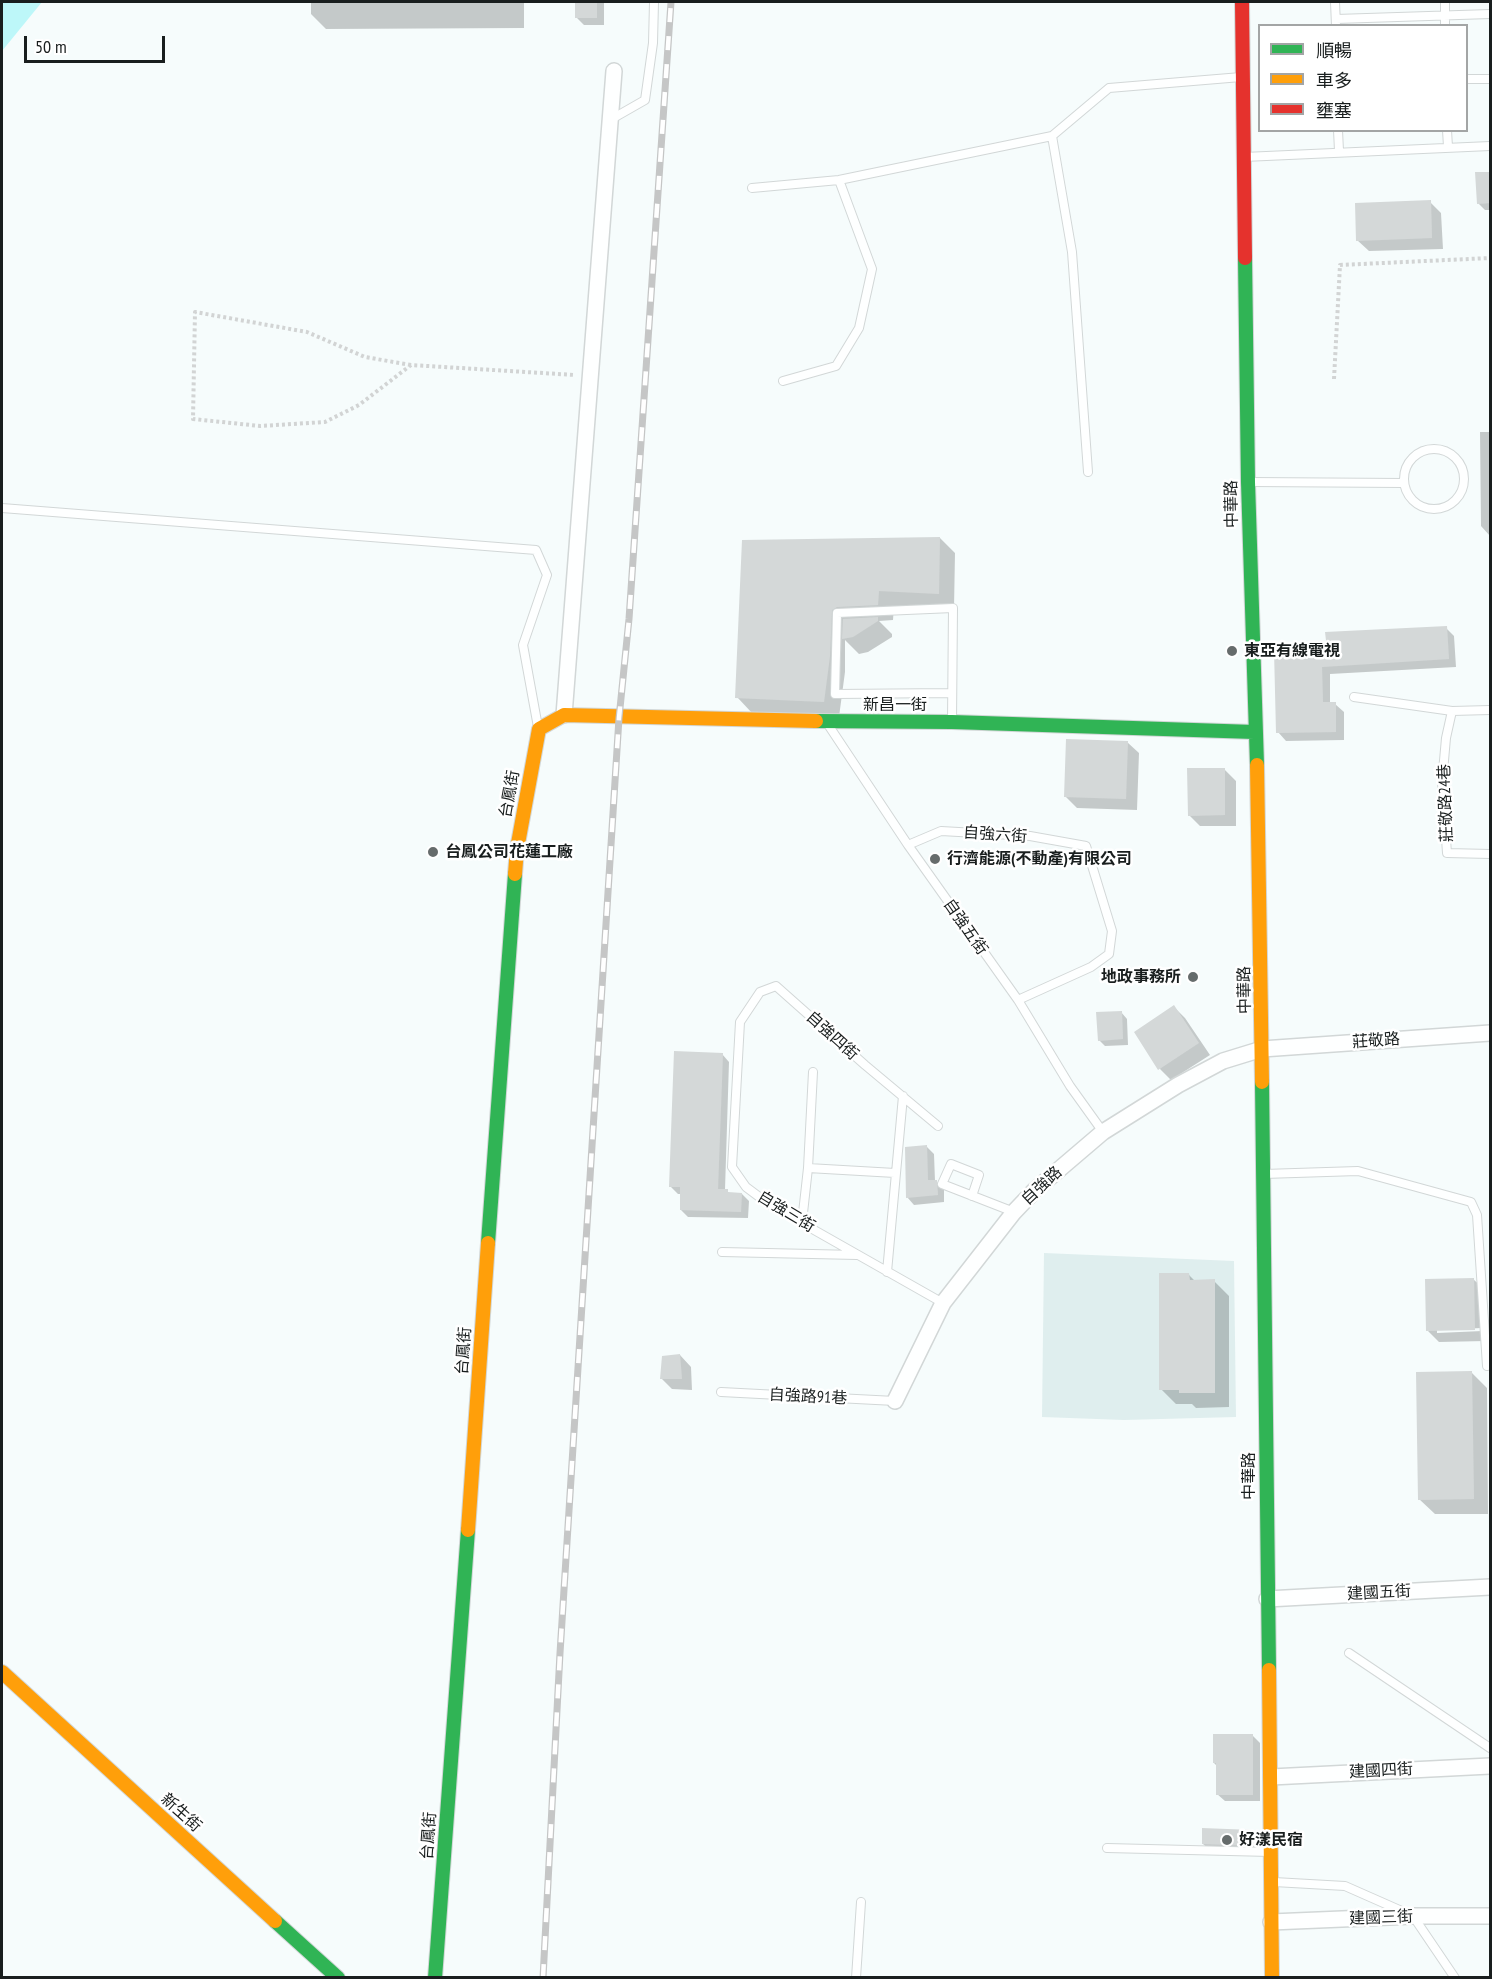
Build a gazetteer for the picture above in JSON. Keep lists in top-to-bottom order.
{
  "streets": {
    "street": [
      "中華路",
      "新昌一街",
      "台鳳街",
      "莊敬路",
      "自強路",
      "建國五街",
      "建國四街",
      "新生街",
      "建國三街"
    ],
    "lane": [
      "莊敬路24巷",
      "自強六街",
      "自強五街",
      "自強四街",
      "自強三街",
      "自強路91巷"
    ]
  },
  "crossings": [
    ["中華路", "新昌一街"],
    ["中華路", "莊敬路"],
    ["中華路", "自強路"],
    ["中華路", "建國五街"],
    ["中華路", "建國四街"],
    ["中華路", "建國三街"],
    ["新昌一街", "自強五街"],
    ["自強六街", "自強五街"],
    ["自強五街", "自強路"],
    ["自強四街", "自強三街"],
    ["莊敬路", "自強路"],
    ["自強路", "自強三街"],
    ["自強路", "自強路91巷"]
  ],
  "places": [
    "東亞有線電視",
    "台鳳公司花蓮工廠",
    "行濟能源(不動產)有限公司",
    "地政事務所",
    "好漾民宿"
  ],
  "legend": ["順暢", "車多", "壅塞"],
  "scale_bar": "50 m"
}
